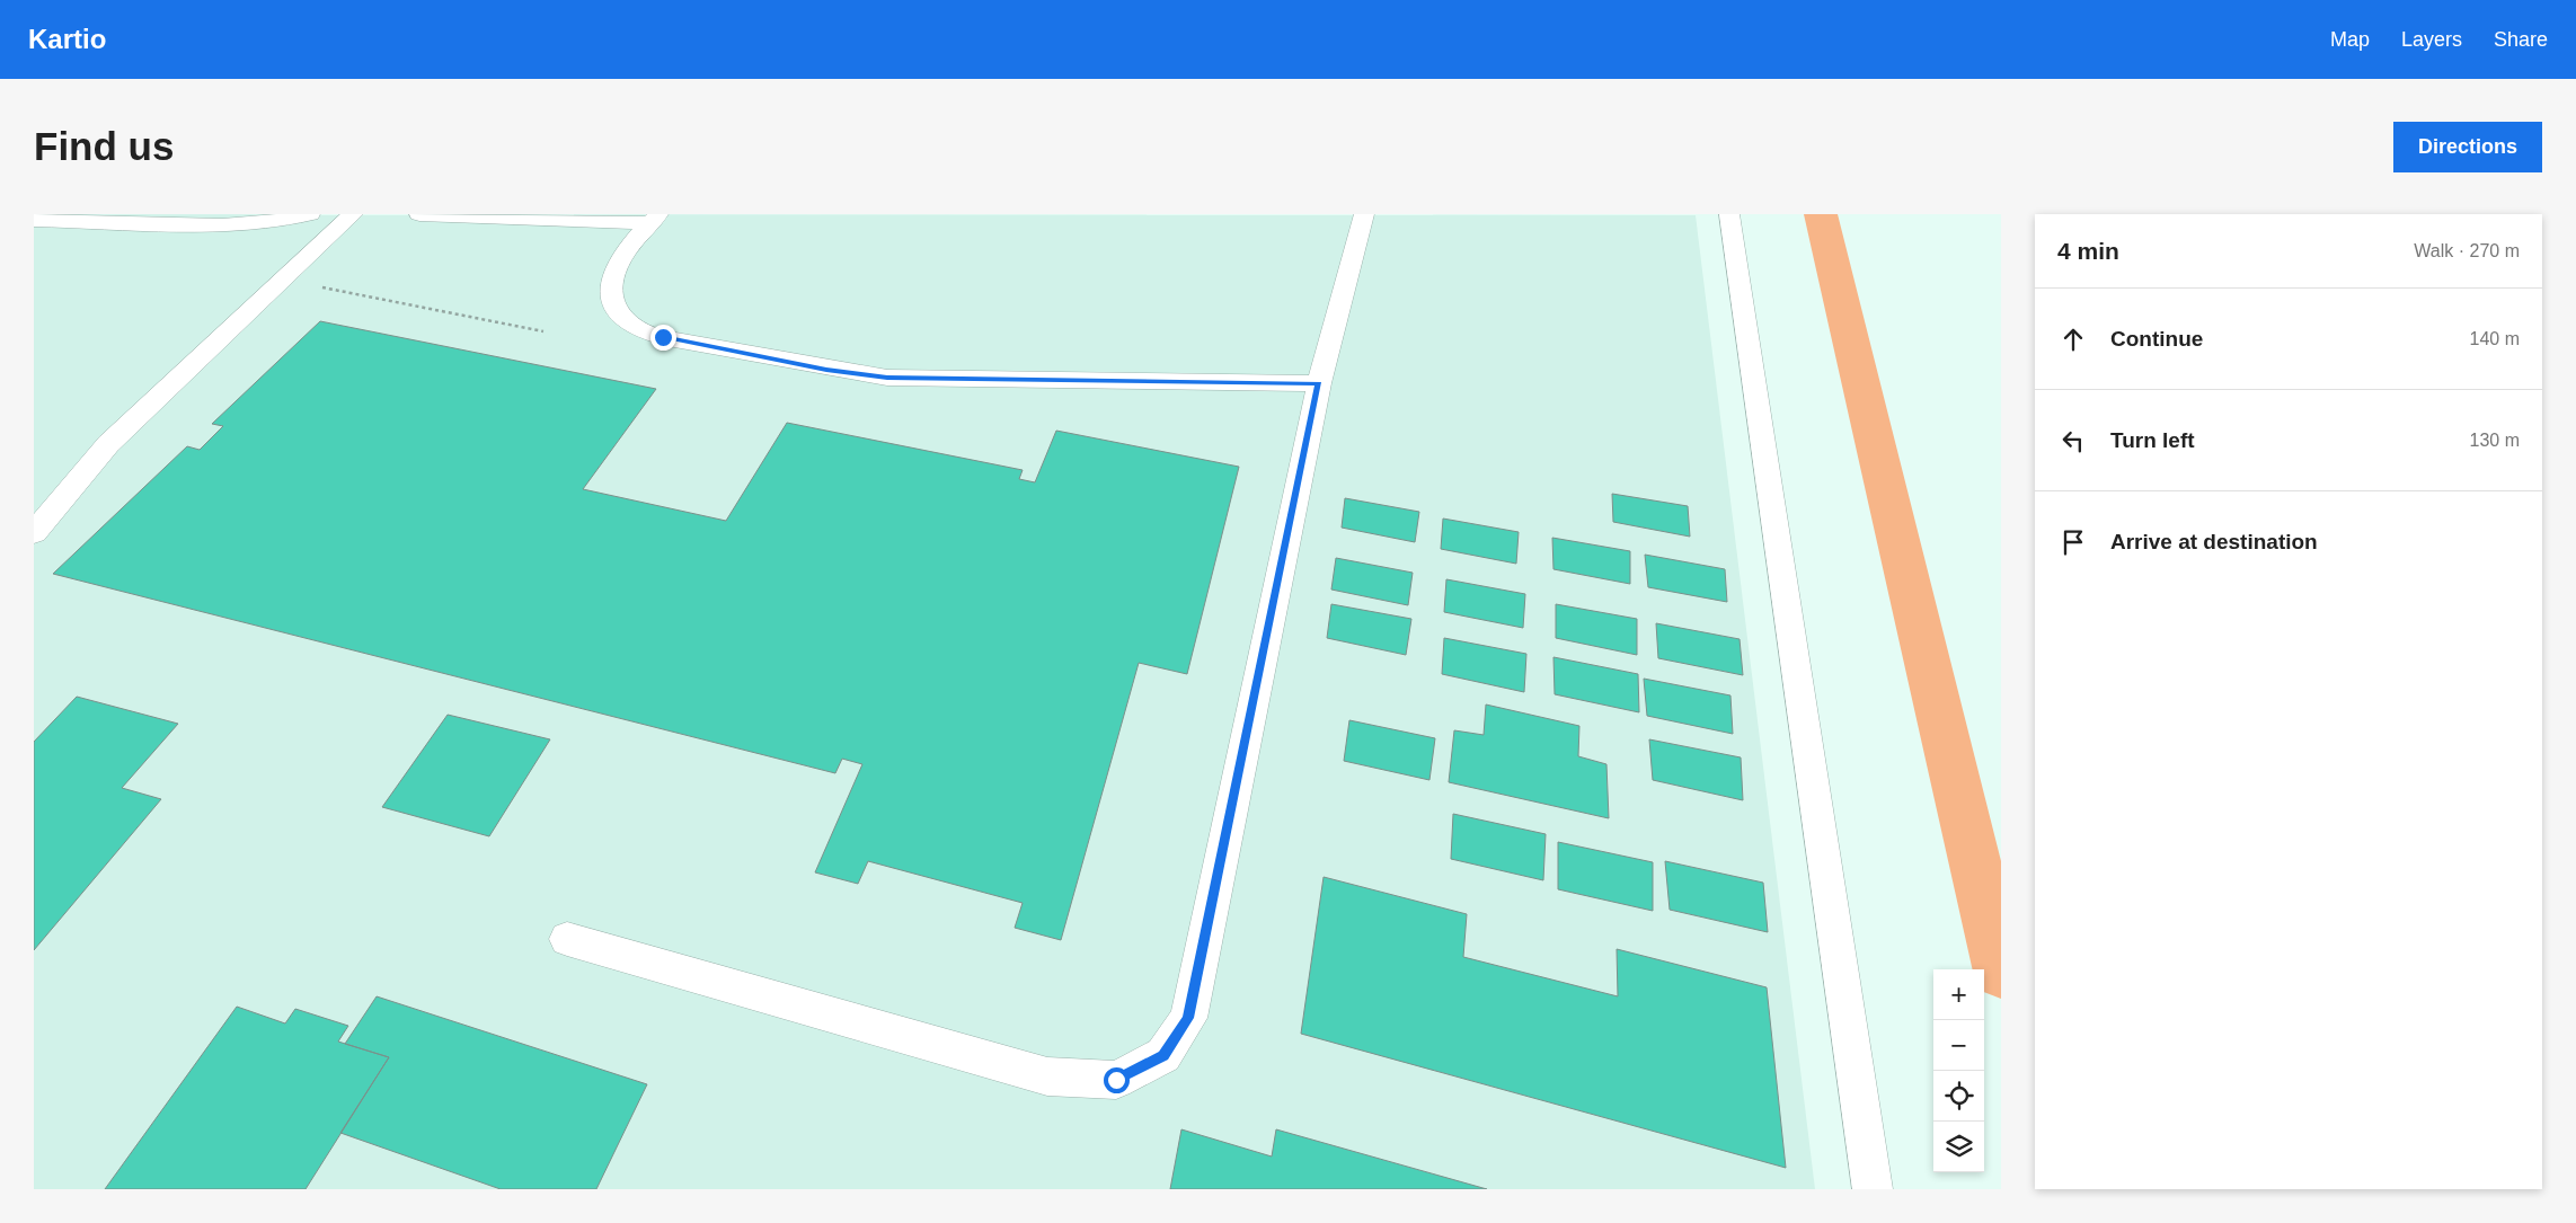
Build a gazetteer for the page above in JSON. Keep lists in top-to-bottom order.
{
  "page": {
    "header": "Kartio",
    "nav": ["Map", "Layers", "Share"],
    "buttons": "Directions",
    "title": "Find us",
    "heading": ["4 min", "Walk · 270 m"],
    "list": [
      ["Continue", "140 m"],
      ["Turn left", "130 m"],
      "Arrive at destination"
    ],
    "map_buttons": ["+", "−"]
  }
}
